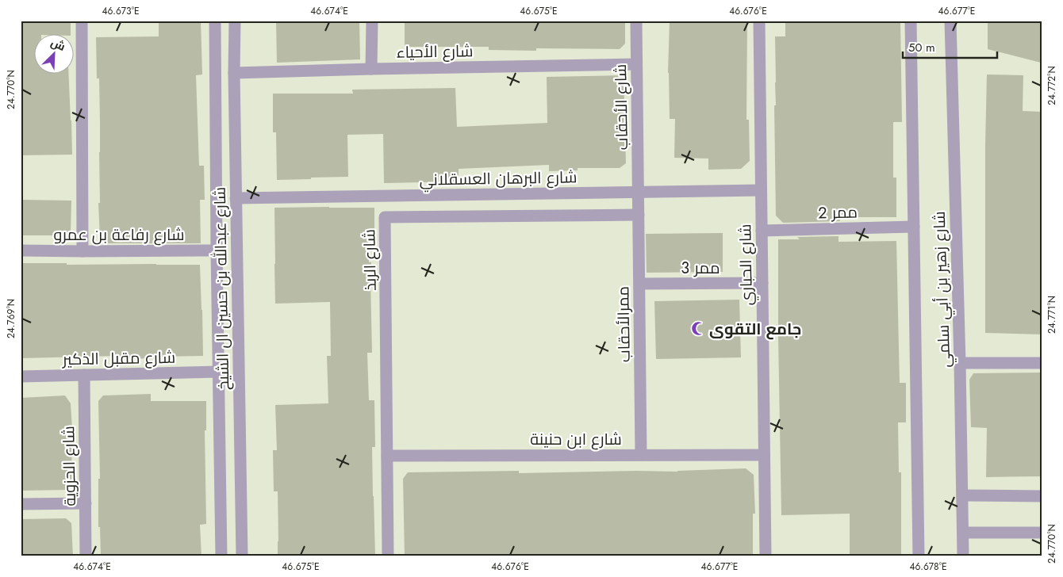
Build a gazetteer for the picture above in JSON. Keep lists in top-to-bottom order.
{
  "streets": {
    "street": [
      "شارع الأحياء",
      "شارع الأحقاب",
      "شارع البرهان العسقلاني",
      "ممر 2",
      "شارع رفاعة بن عمرو",
      "شارع الربذ",
      "شارع الحباري",
      "ممر 3",
      "شارع عبدالله بن حسين ال الشيخ",
      "شارع زهير بن أبي سلمي",
      "ممرالأحقاب",
      "شارع مقبل الذكير",
      "شارع ابن حنينة",
      "شارع الحزوية"
    ]
  },
  "crossings": [
    ["شارع الأحياء", "شارع الأحقاب"],
    ["شارع الأحياء", "شارع عبدالله بن حسين ال الشيخ"],
    ["شارع الأحقاب", "شارع البرهان العسقلاني"],
    ["شارع الأحقاب", "ممرالأحقاب"],
    ["شارع البرهان العسقلاني", "شارع الحباري"],
    ["شارع البرهان العسقلاني", "شارع عبدالله بن حسين ال الشيخ"],
    ["شارع البرهان العسقلاني", "ممرالأحقاب"],
    ["ممر 2", "شارع الحباري"],
    ["ممر 2", "شارع زهير بن أبي سلمي"],
    ["شارع رفاعة بن عمرو", "شارع عبدالله بن حسين ال الشيخ"],
    ["شارع الربذ", "ممرالأحقاب"],
    ["شارع الربذ", "شارع ابن حنينة"],
    ["شارع الحباري", "ممر 3"],
    ["شارع الحباري", "شارع ابن حنينة"],
    ["ممر 3", "ممرالأحقاب"],
    ["شارع عبدالله بن حسين ال الشيخ", "شارع مقبل الذكير"],
    ["ممرالأحقاب", "شارع ابن حنينة"],
    ["شارع مقبل الذكير", "شارع الحزوية"]
  ],
  "places": {
    "mosque": ["جامع التقوى"]
  },
  "scale_bar": "50 m",
  "north": "top right",
  "coordinates": [
    "46.673°E",
    "46.674°E",
    "46.675°E",
    "46.676°E",
    "46.677°E",
    "24.772°N",
    "24.770°N",
    "24.771°N",
    "24.769°N",
    "46.678°E"
  ]
}
